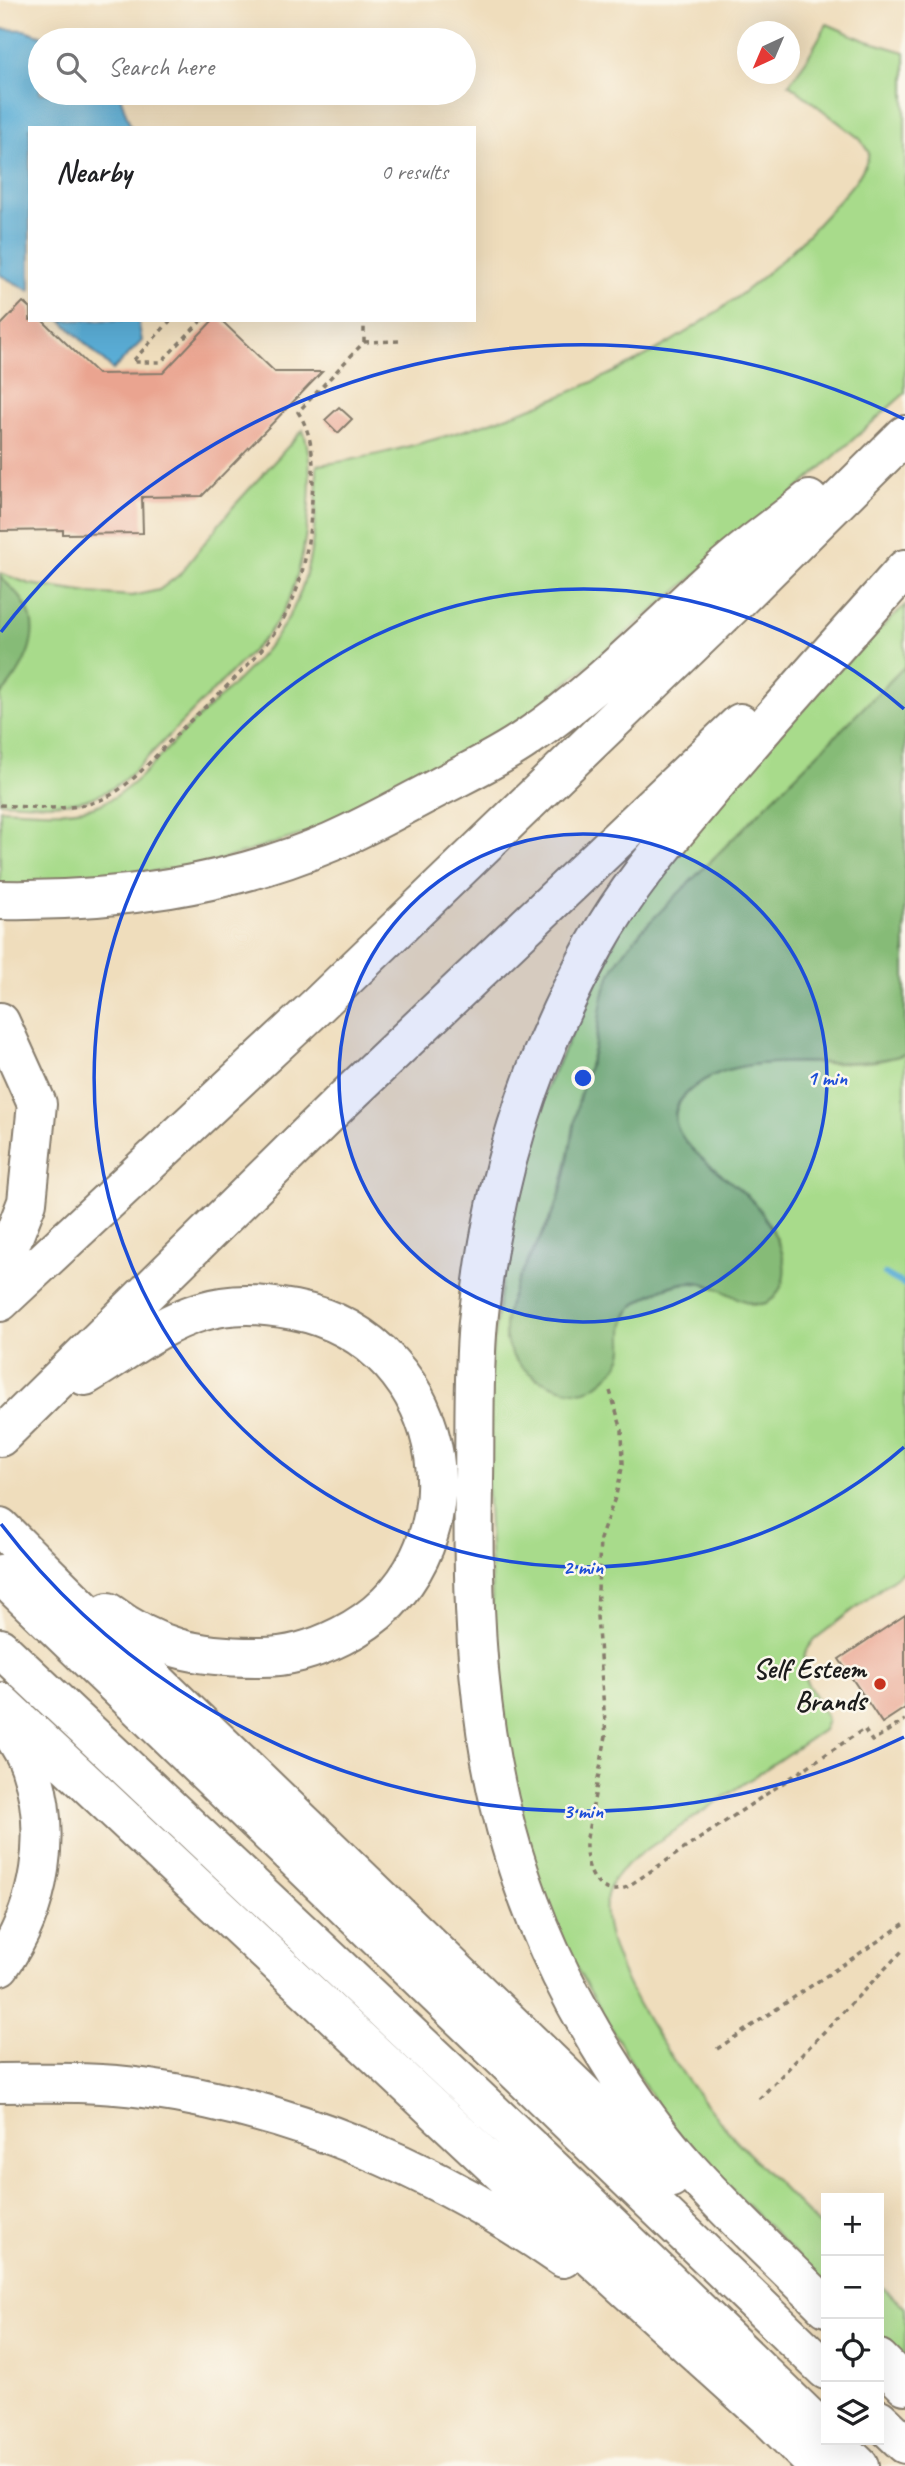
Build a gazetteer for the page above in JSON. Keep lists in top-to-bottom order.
{
  "places": ["Self Esteem Brands"],
  "north": "bottom left",
  "page": {
    "search": "Search here",
    "heading": ["Nearby", "0 results"],
    "map_buttons": ["+", "−"]
  },
  "rings": ["1 min", "2 min", "3 min"]
}
